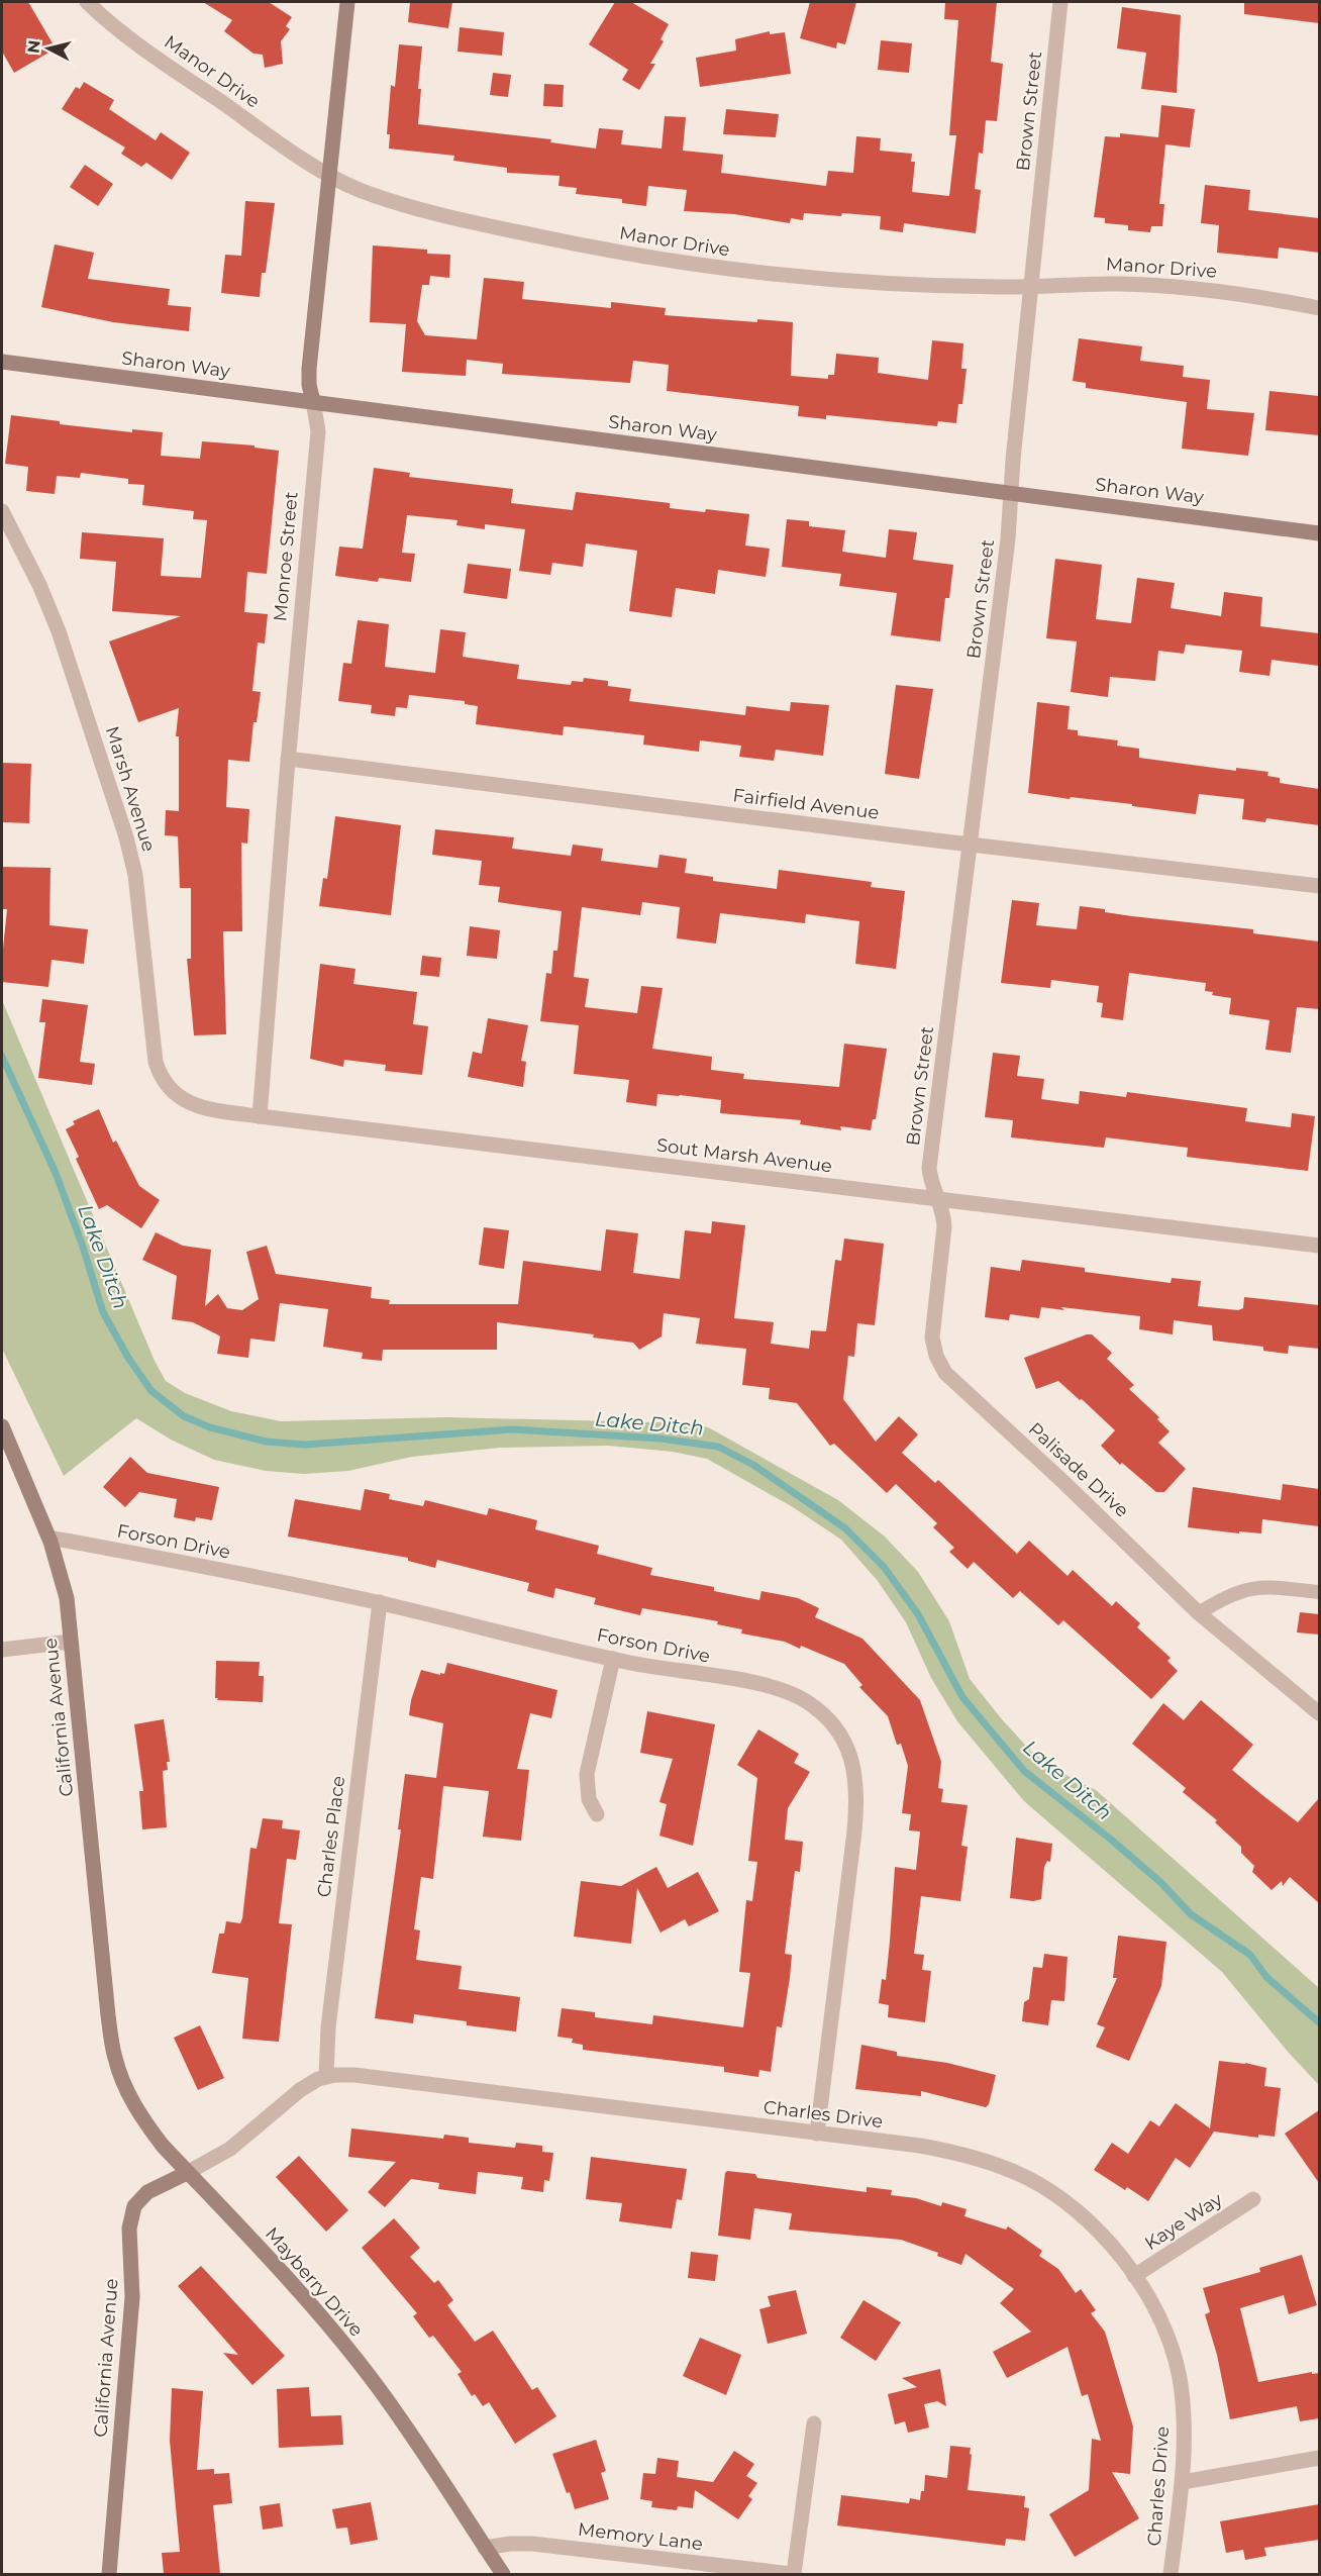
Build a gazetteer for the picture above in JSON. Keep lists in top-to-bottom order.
{
  "streets": {
    "street": [
      "Manor Drive",
      "Brown Street",
      "Sharon Way",
      "Monroe Street",
      "Marsh Avenue",
      "Fairfield Avenue",
      "Sout Marsh Avenue",
      "Palisade Drive",
      "Forson Drive",
      "California Avenue",
      "Charles Place",
      "Charles Drive",
      "Kaye Way",
      "Mayberry Drive",
      "Memory Lane"
    ]
  },
  "crossings": [
    ["Manor Drive", "Brown Street"],
    ["Manor Drive", "Monroe Street"],
    ["Brown Street", "Sharon Way"],
    ["Brown Street", "Fairfield Avenue"],
    ["Brown Street", "Sout Marsh Avenue"],
    ["Brown Street", "Palisade Drive"],
    ["Sharon Way", "Monroe Street"],
    ["Monroe Street", "Fairfield Avenue"],
    ["Monroe Street", "Sout Marsh Avenue"],
    ["Marsh Avenue", "Sout Marsh Avenue"],
    ["Sout Marsh Avenue", "Palisade Drive"],
    ["Forson Drive", "California Avenue"],
    ["Forson Drive", "Charles Place"],
    ["Forson Drive", "Charles Drive"],
    ["California Avenue", "Charles Drive"],
    ["California Avenue", "Mayberry Drive"],
    ["Charles Place", "Charles Drive"],
    ["Charles Drive", "Kaye Way"],
    ["Charles Drive", "Mayberry Drive"],
    ["Mayberry Drive", "Memory Lane"]
  ],
  "water": ["Lake Ditch"],
  "north": "left"
}
